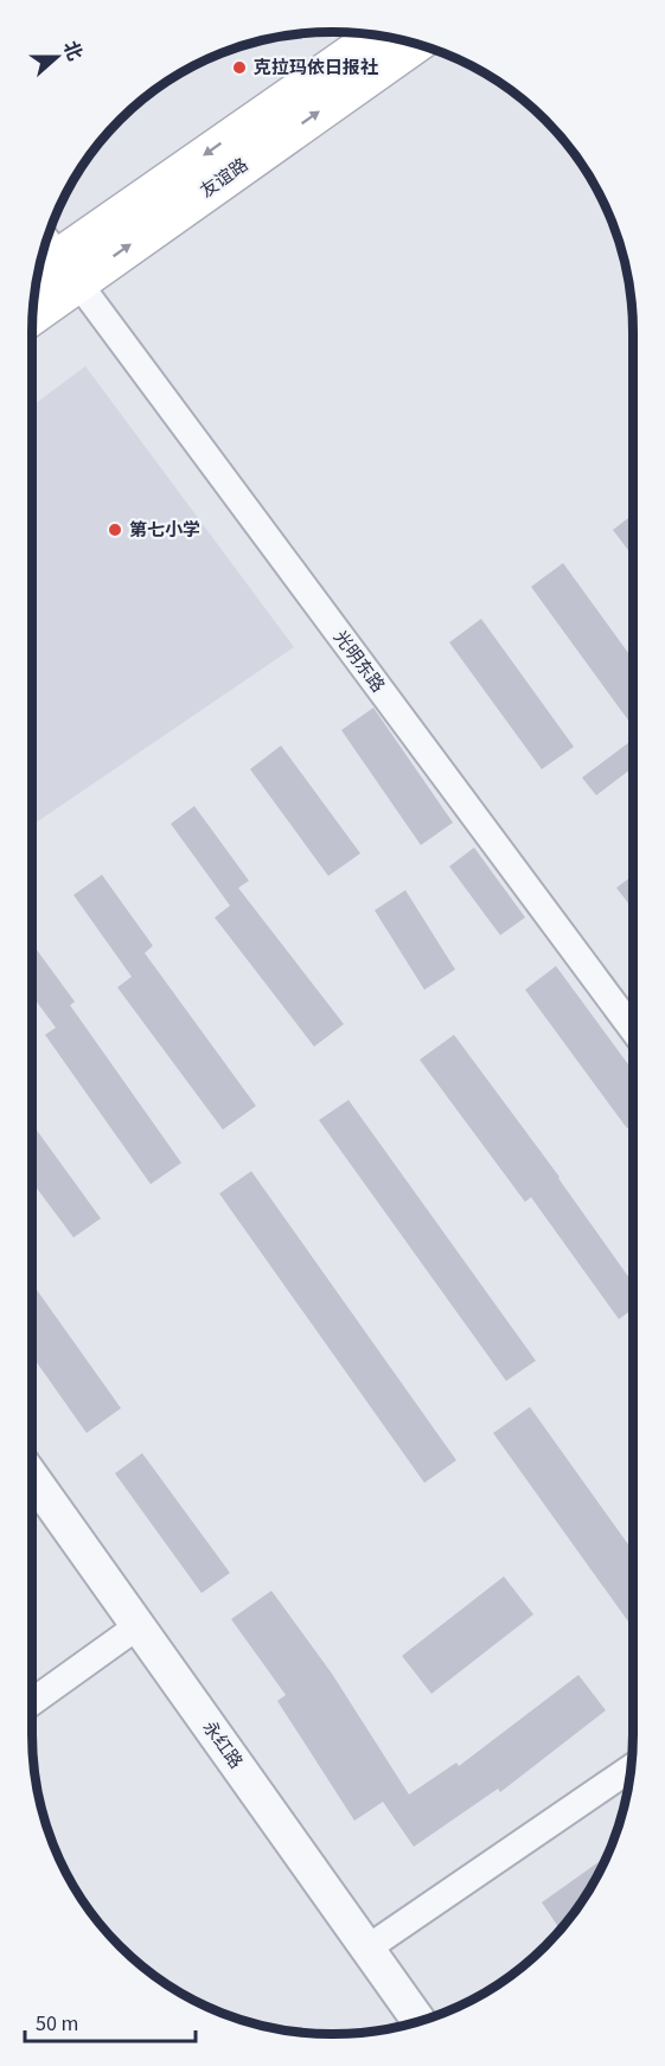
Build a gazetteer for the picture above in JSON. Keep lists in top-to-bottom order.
{
  "streets": {
    "main road": ["友谊路"],
    "street": ["光明东路", "永红路"]
  },
  "crossings": [
    ["友谊路", "光明东路"]
  ],
  "places": ["克拉玛依日报社", "第七小学"],
  "scale_bar": "50 m",
  "north": "right"
}
